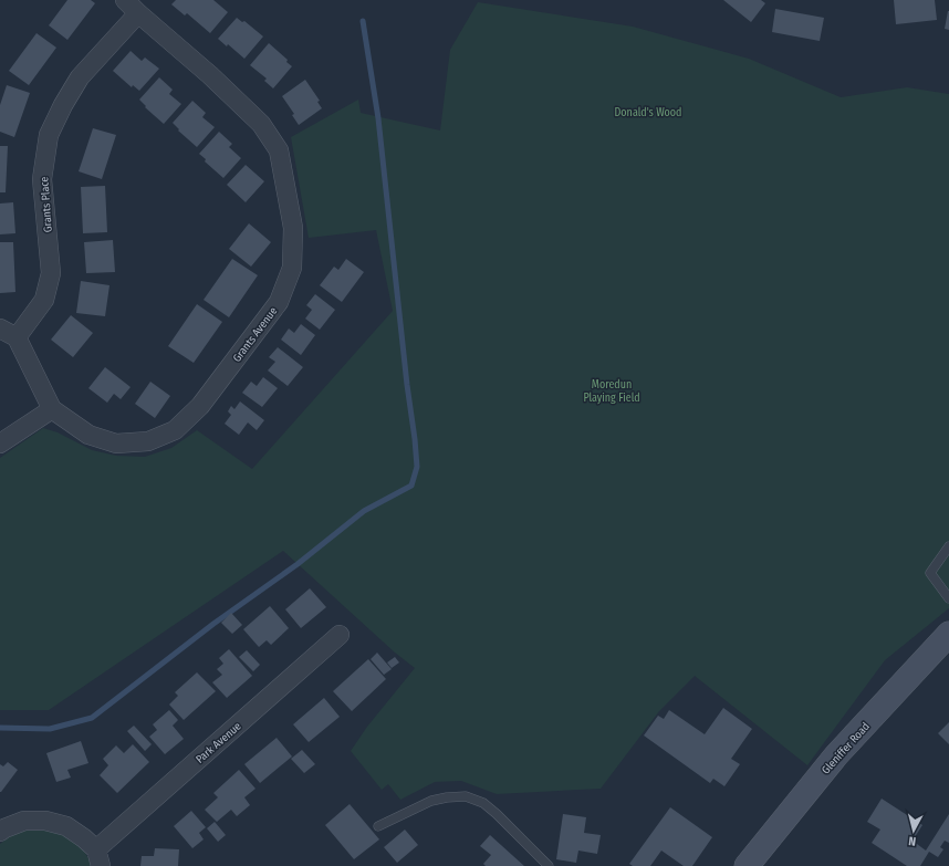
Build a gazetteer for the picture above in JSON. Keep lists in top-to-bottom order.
{
  "streets": {
    "street": [
      "Grants Place",
      "Grants Avenue",
      "Park Avenue",
      "Gleniffer Road"
    ]
  },
  "crossings": [
    ["Grants Place", "Grants Avenue"]
  ],
  "parks": ["Donald's Wood", "Moredun Playing Field"],
  "north": "bottom"
}
